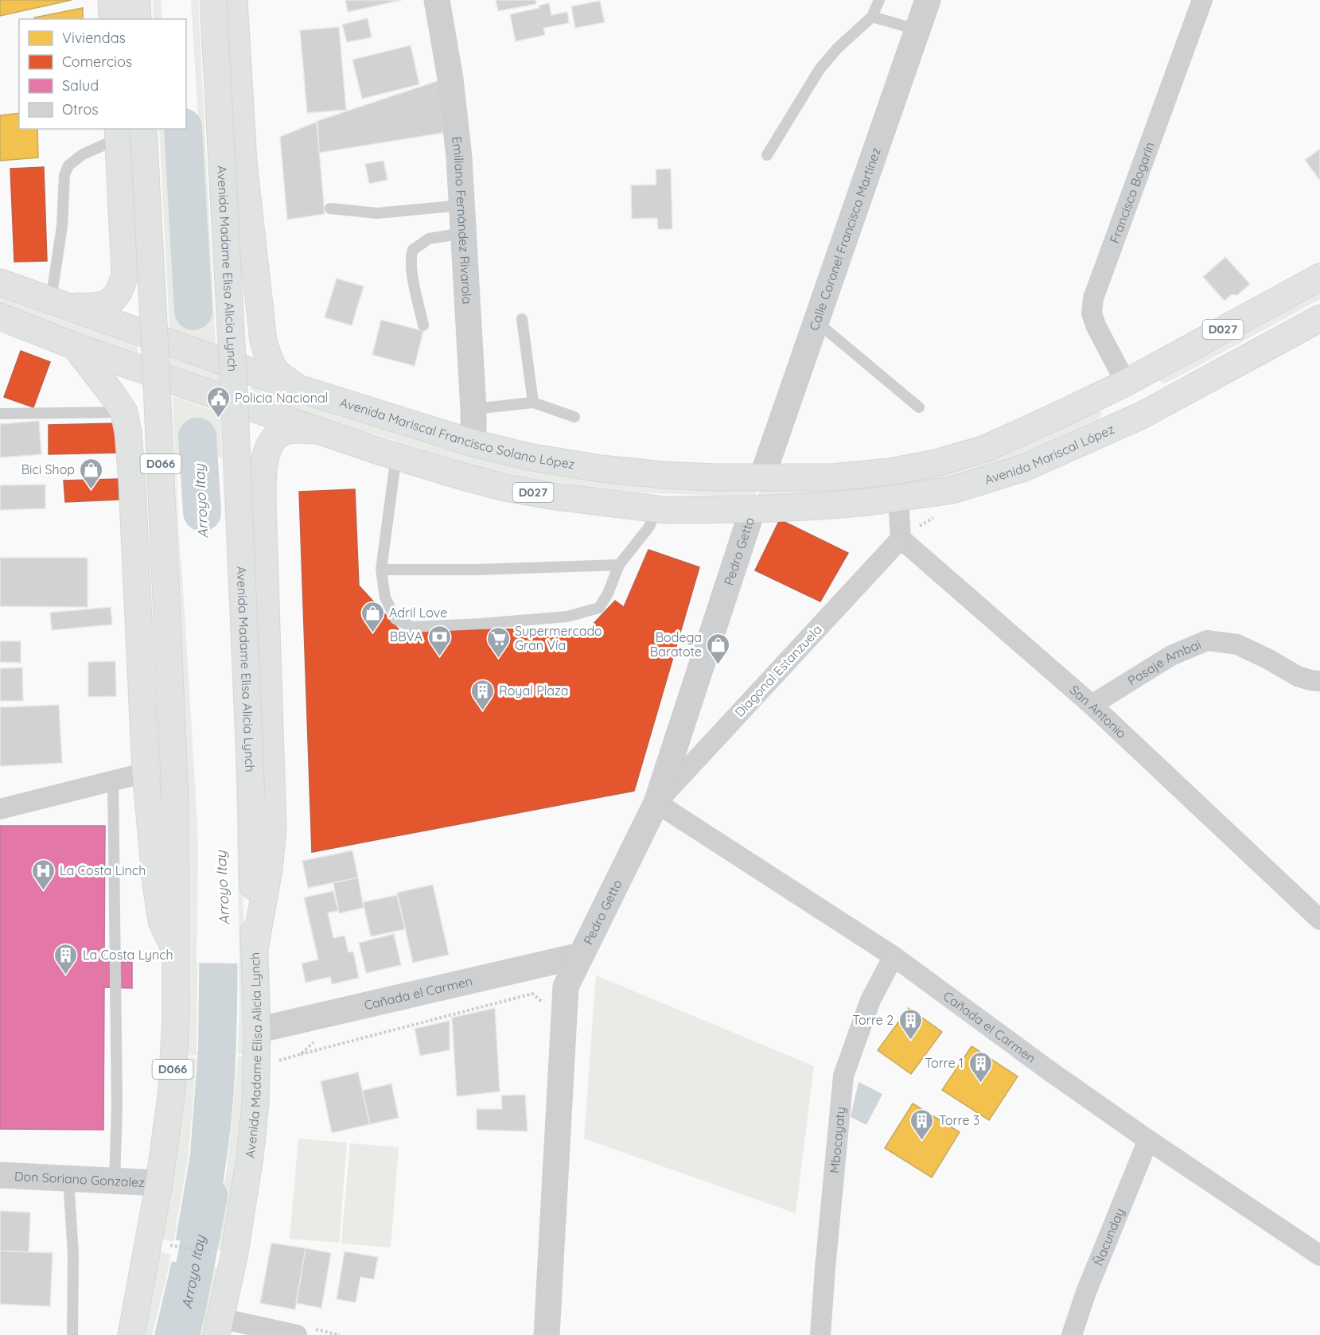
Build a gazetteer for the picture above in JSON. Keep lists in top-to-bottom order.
{
  "streets": {
    "highway": [
      "Avenida Madame Elisa Alicia Lynch",
      "D027",
      "Avenida Mariscal Francisco Solano López",
      "Avenida Mariscal López",
      "D066"
    ],
    "street": [
      "Francisco Bogarín",
      "Emiliano Fernández Rivarola",
      "Calle Coronel Francisco Martínez",
      "Pedro Getto",
      "Pasaje Ambai",
      "Diagonal Estanzuela",
      "San Antonio",
      "Cañada el Carmen",
      "Mbocayaty",
      "Don Soriano Gonzalez",
      "Ñacunday"
    ]
  },
  "crossings": [
    ["Francisco Bogarín", "D027"],
    ["Emiliano Fernández Rivarola", "Avenida Mariscal Francisco Solano López"],
    ["Calle Coronel Francisco Martínez", "D027"],
    ["Calle Coronel Francisco Martínez", "Avenida Mariscal Francisco Solano López"],
    ["Avenida Madame Elisa Alicia Lynch", "Cañada el Carmen"],
    ["D027", "Avenida Mariscal Francisco Solano López"],
    ["D027", "Avenida Mariscal López"],
    ["D027", "Pedro Getto"],
    ["Avenida Mariscal López", "Pedro Getto"],
    ["D066", "Don Soriano Gonzalez"],
    ["Pedro Getto", "Diagonal Estanzuela"],
    ["Pedro Getto", "Cañada el Carmen"],
    ["Pasaje Ambai", "San Antonio"],
    ["Diagonal Estanzuela", "San Antonio"],
    ["Diagonal Estanzuela", "Cañada el Carmen"],
    ["Cañada el Carmen", "Mbocayaty"],
    ["Cañada el Carmen", "Ñacunday"]
  ],
  "water": ["Arroyo Itay"],
  "places": {
    "public building": ["Policia Nacional"],
    "shop": ["Bici Shop", "Adril Love", "Bodega Baratote"],
    "bank": ["BBVA"],
    "supermarket": ["Supermercado Gran Vía"],
    "building": [
      "Royal Plaza",
      "La Costa Lynch",
      "Torre 2",
      "Torre 1",
      "Torre 3"
    ],
    "hospital": ["La Costa Linch"]
  },
  "legend": [
    "Viviendas",
    "Comercios",
    "Salud",
    "Otros"
  ]
}
